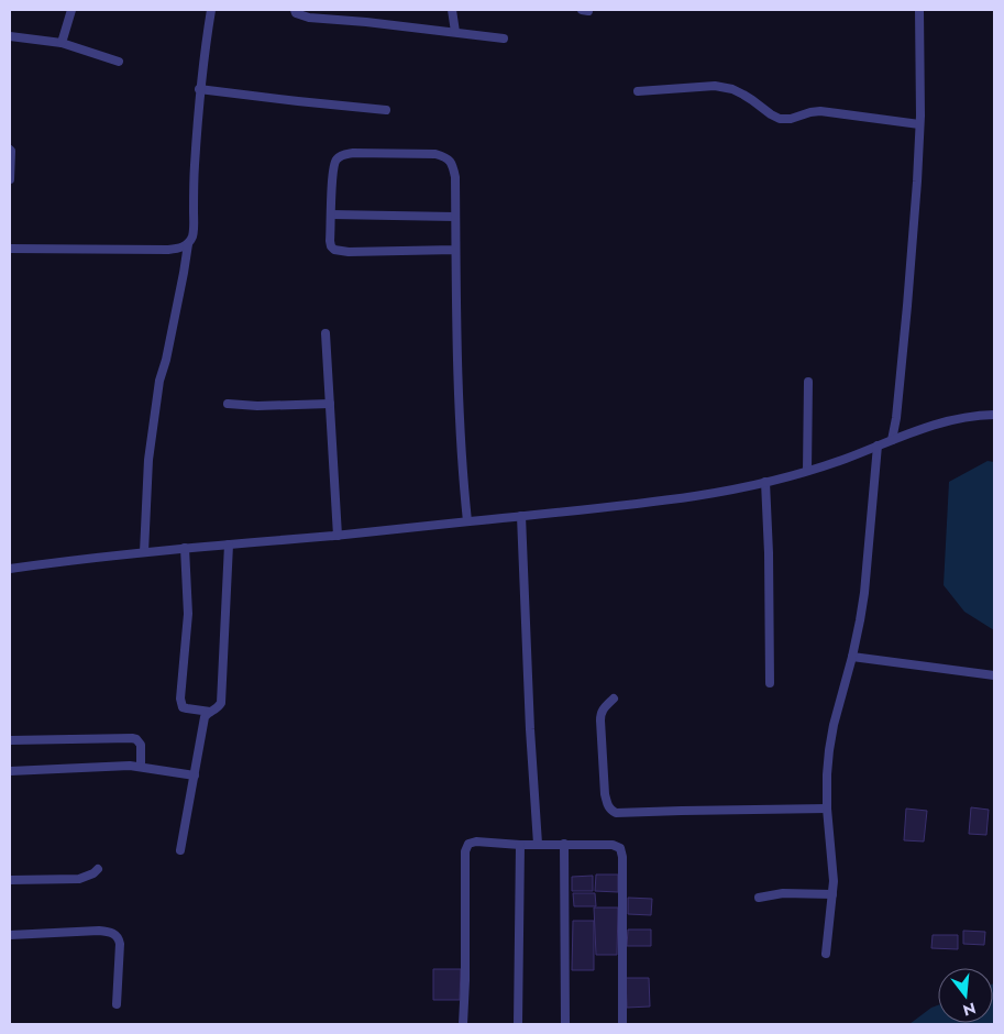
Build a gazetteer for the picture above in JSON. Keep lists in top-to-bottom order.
{
  "north": "bottom"
}
